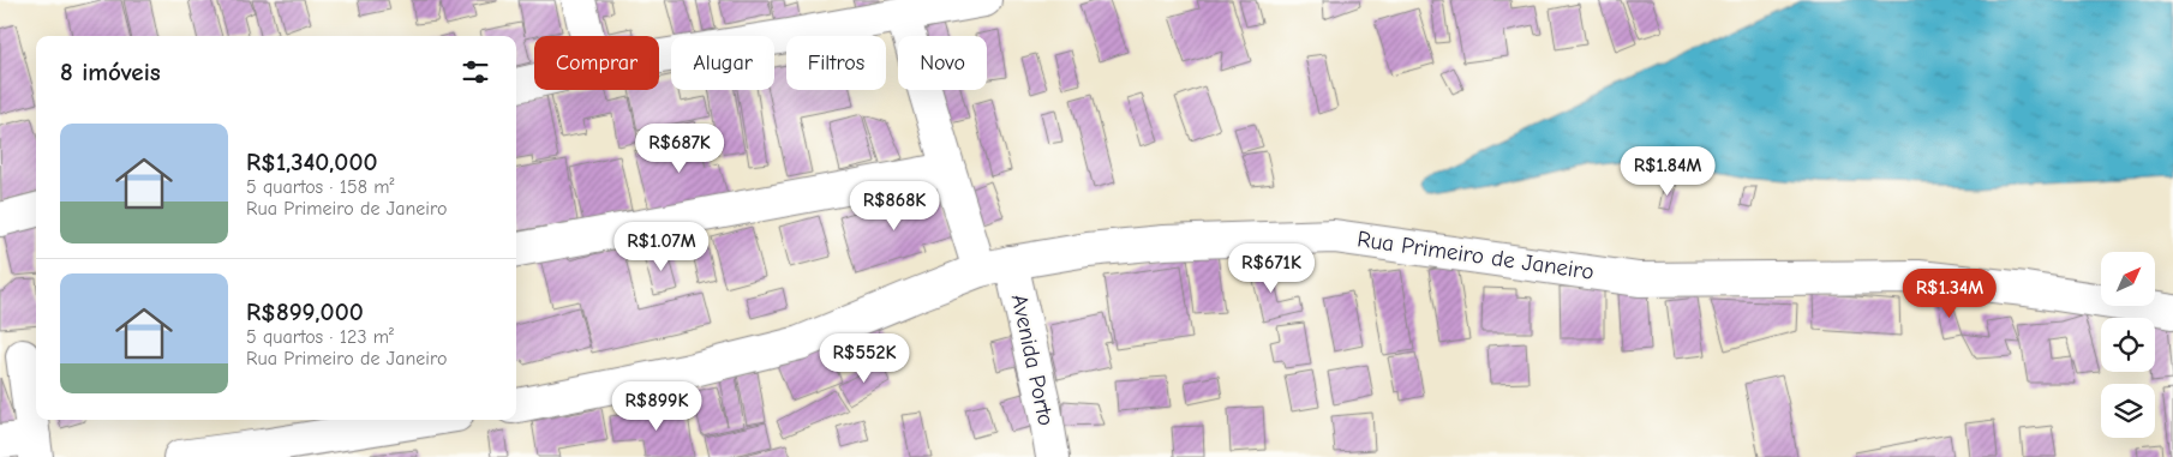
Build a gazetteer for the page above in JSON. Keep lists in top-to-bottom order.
{
  "streets": {
    "street": ["Rua Primeiro de Janeiro", "Avenida Porto"]
  },
  "crossings": [
    ["Rua Primeiro de Janeiro", "Avenida Porto"]
  ],
  "north": "top right",
  "page": {
    "chip": [
      "Comprar",
      "Alugar",
      "Filtros",
      "Novo"
    ],
    "heading": "8 imóveis",
    "list": [
      {
        "name": "R$1,340,000",
        "note": "5 quartos · 158 m² · Rua Primeiro de Janeiro"
      },
      {
        "name": "R$899,000",
        "note": "5 quartos · 123 m² · Rua Primeiro de Janeiro"
      }
    ],
    "price": [
      "R$687K",
      "R$1.84M",
      "R$868K",
      "R$1.07M",
      "R$671K",
      "R$1.34M",
      "R$552K",
      "R$899K"
    ]
  }
}
